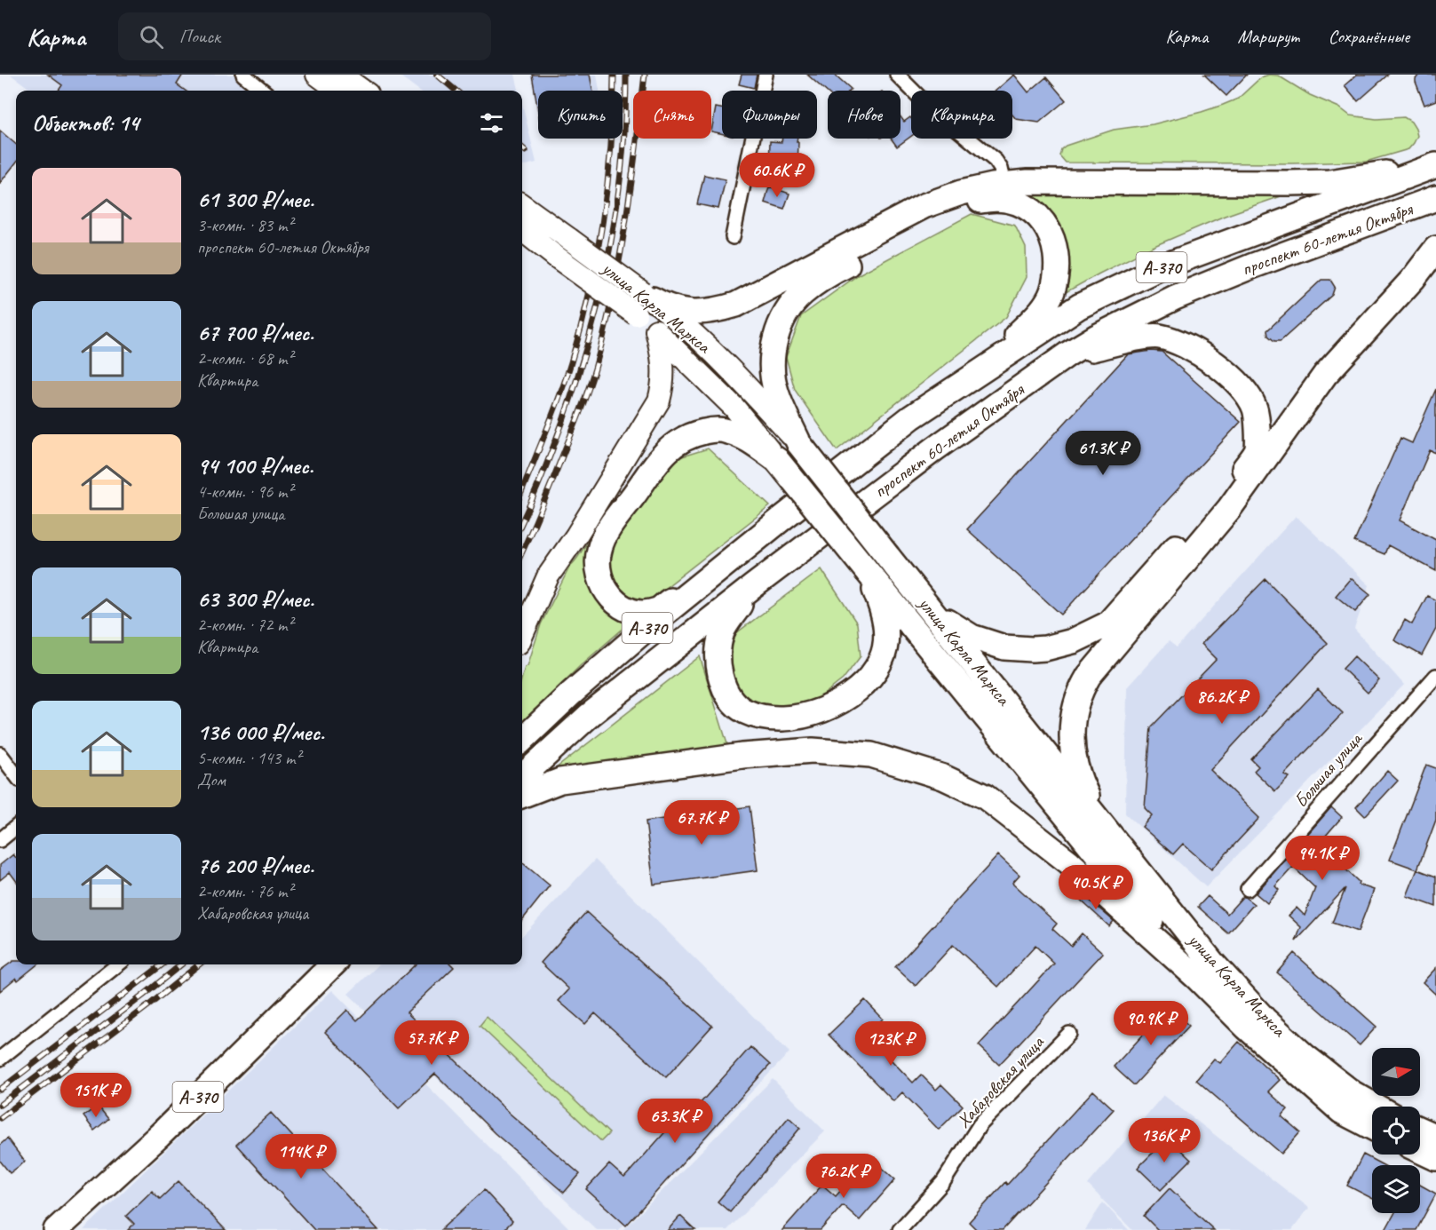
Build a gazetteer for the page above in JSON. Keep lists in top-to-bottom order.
{
  "streets": {
    "highway": ["проспект 60-летия Октября", "А-370", "улица Карла Маркса"],
    "street": ["Большая улица", "Хабаровская улица"]
  },
  "north": "right",
  "page": {
    "header": "Карта",
    "search": "Поиск",
    "nav": ["Карта", "Маршрут", "Сохранённые"],
    "chip": [
      "Купить",
      "Снять",
      "Фильтры",
      "Новое",
      "Квартира"
    ],
    "heading": "Объектов: 14",
    "price": [
      "60.6K ₽",
      "61.3K ₽",
      "86.2K ₽",
      "67.7K ₽",
      "94.1K ₽",
      "40.5K ₽",
      "90.9K ₽",
      "57.7K ₽",
      "123K ₽",
      "151K ₽",
      "63.3K ₽",
      "136K ₽",
      "114K ₽",
      "76.2K ₽"
    ],
    "list": [
      {
        "name": "61 300 ₽/мес.",
        "note": "3-комн. · 83 m² · проспект 60-летия Октября"
      },
      {
        "name": "67 700 ₽/мес.",
        "note": "2-комн. · 68 m² · Квартира"
      },
      {
        "name": "94 100 ₽/мес.",
        "note": "4-комн. · 96 m² · Большая улица"
      },
      {
        "name": "63 300 ₽/мес.",
        "note": "2-комн. · 72 m² · Квартира"
      },
      {
        "name": "136 000 ₽/мес.",
        "note": "5-комн. · 143 m² · Дом"
      },
      {
        "name": "76 200 ₽/мес.",
        "note": "2-комн. · 76 m² · Хабаровская улица"
      }
    ]
  }
}
